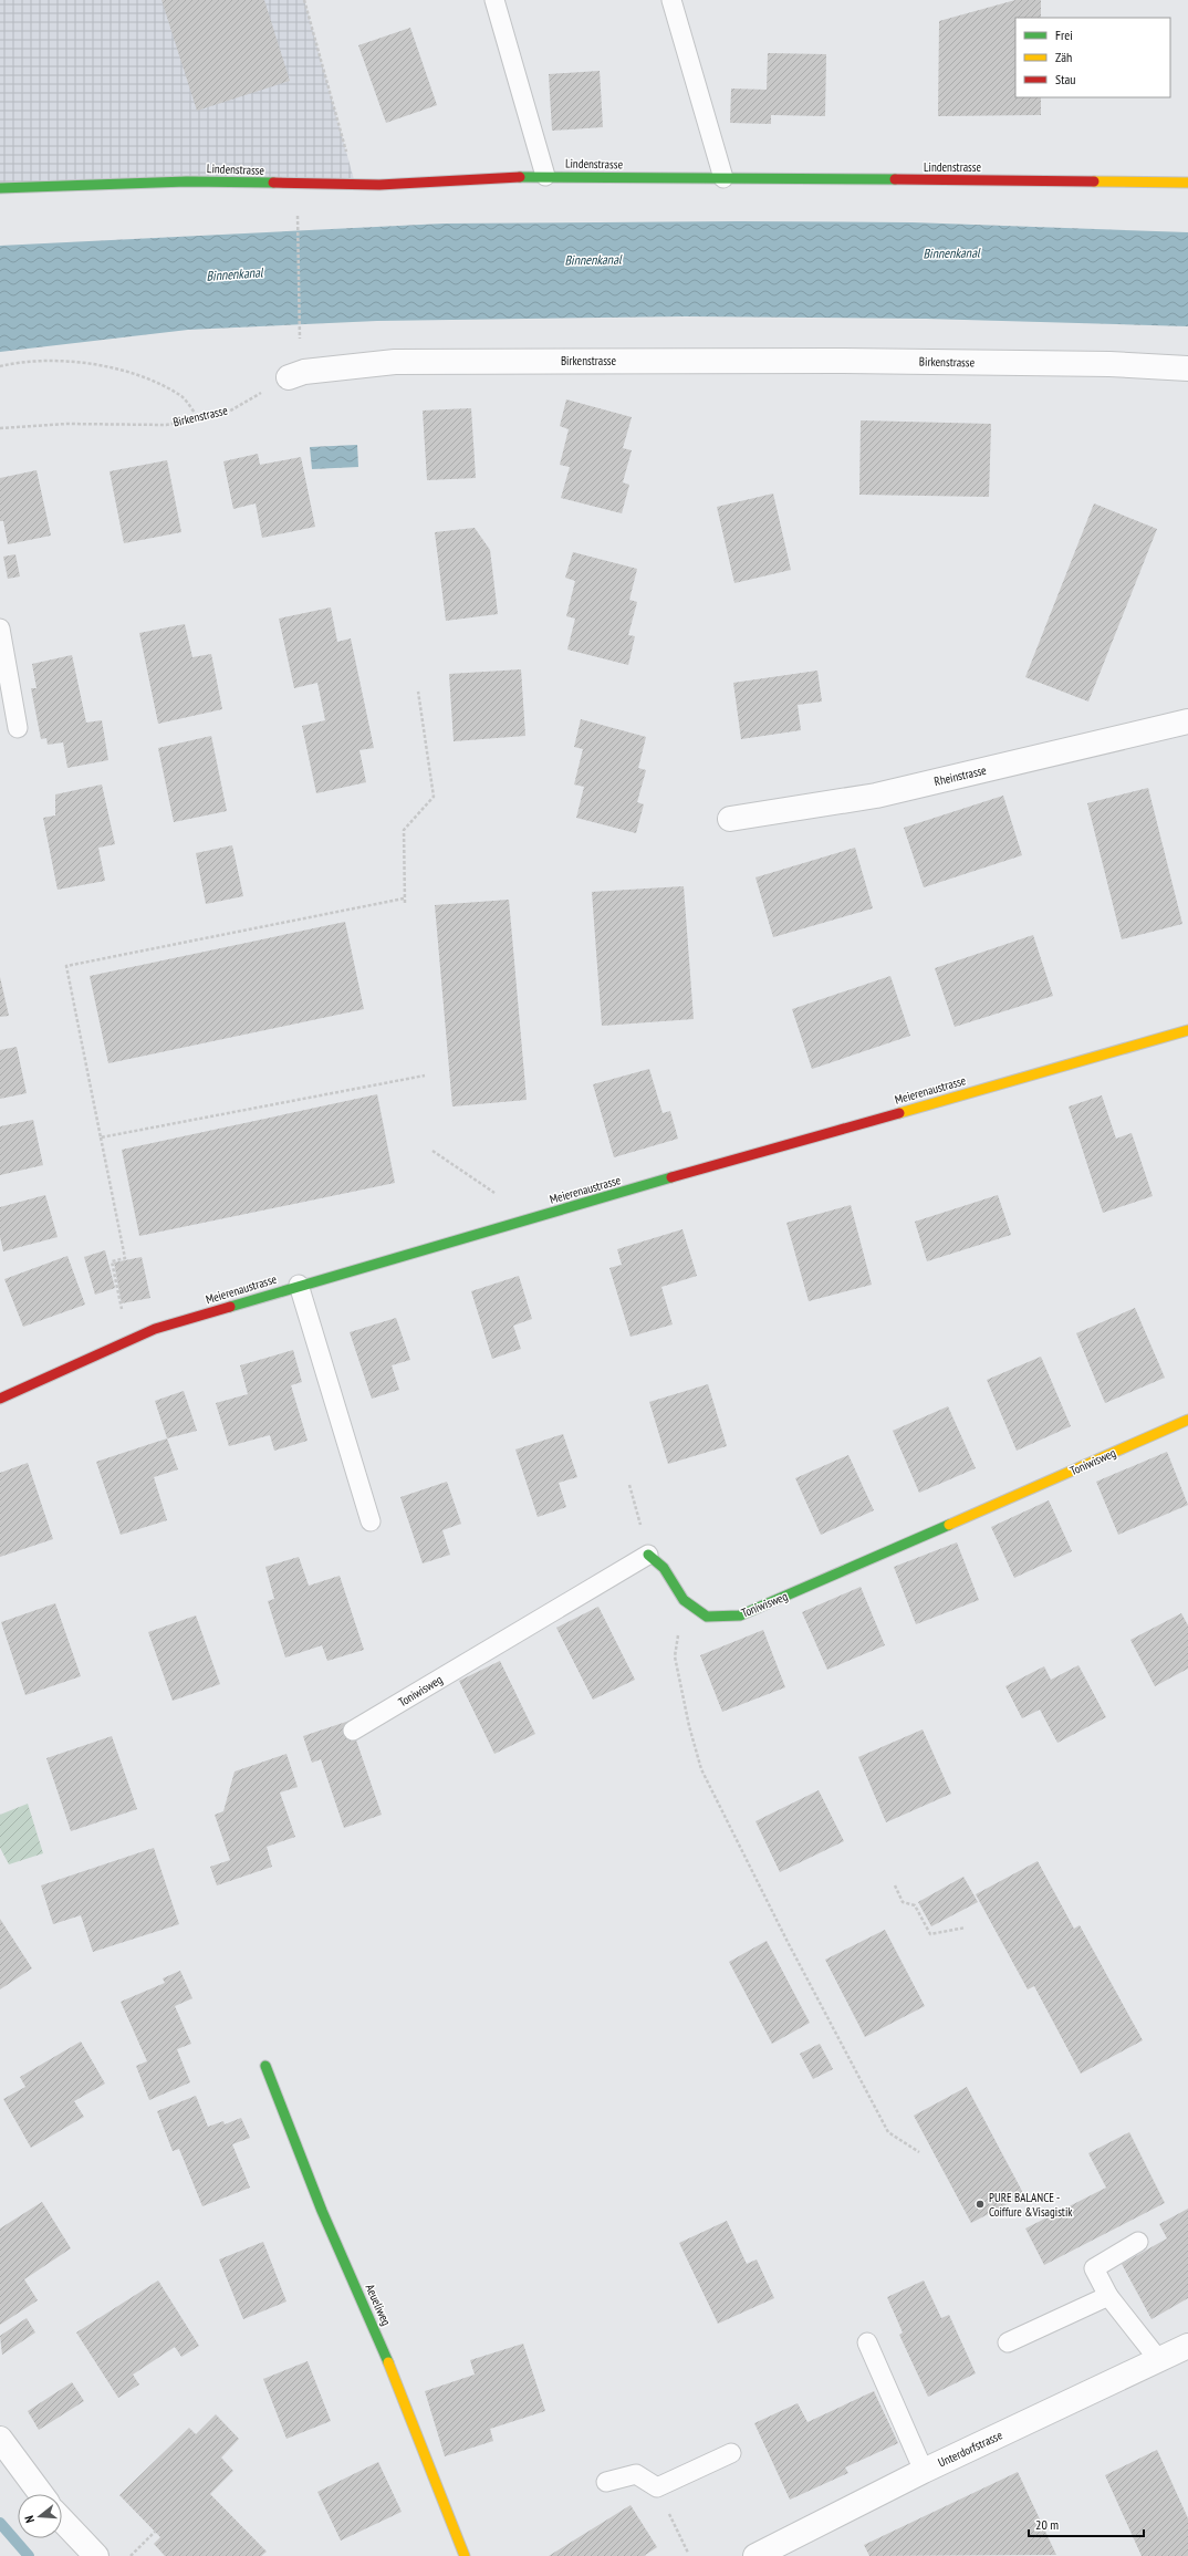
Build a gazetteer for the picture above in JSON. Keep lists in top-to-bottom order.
{
  "streets": {
    "street": [
      "Lindenstrasse",
      "Birkenstrasse",
      "Rheinstrasse",
      "Meierenaustrasse",
      "Toniwisweg",
      "Aeueliweg",
      "Unterdorfstrasse"
    ]
  },
  "water": ["Binnenkanal"],
  "places": ["PURE BALANCE - Coiffure &Visagistik"],
  "legend": ["Frei", "Zäh", "Stau"],
  "scale_bar": "20 m",
  "north": "left"
}
